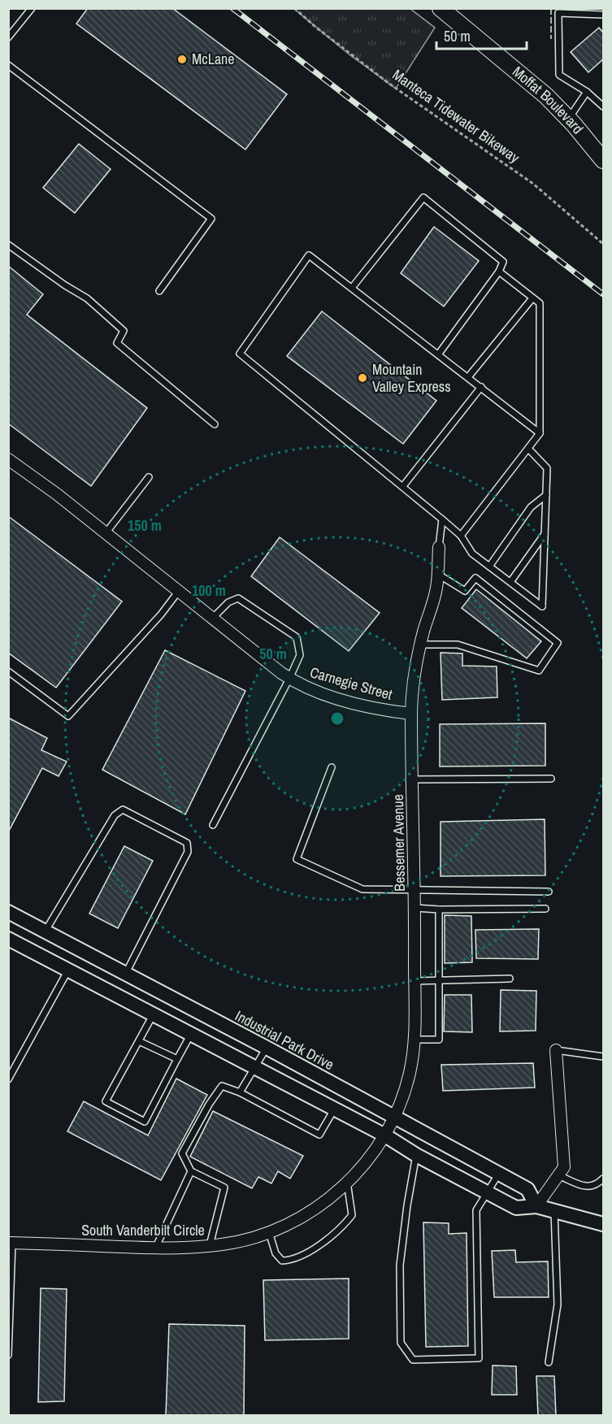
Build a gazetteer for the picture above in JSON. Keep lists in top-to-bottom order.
{
  "streets": {
    "main road": ["Moffat Boulevard"],
    "street": [
      "Carnegie Street",
      "Bessemer Avenue",
      "Industrial Park Drive",
      "South Vanderbilt Circle"
    ],
    "path": ["Manteca Tidewater Bikeway"]
  },
  "crossings": [
    ["Carnegie Street", "Bessemer Avenue"],
    ["Bessemer Avenue", "Industrial Park Drive"],
    ["Bessemer Avenue", "South Vanderbilt Circle"]
  ],
  "places": ["McLane", "Mountain Valley Express"],
  "scale_bar": "50 m",
  "rings": ["150 m", "100 m", "50 m"]
}
